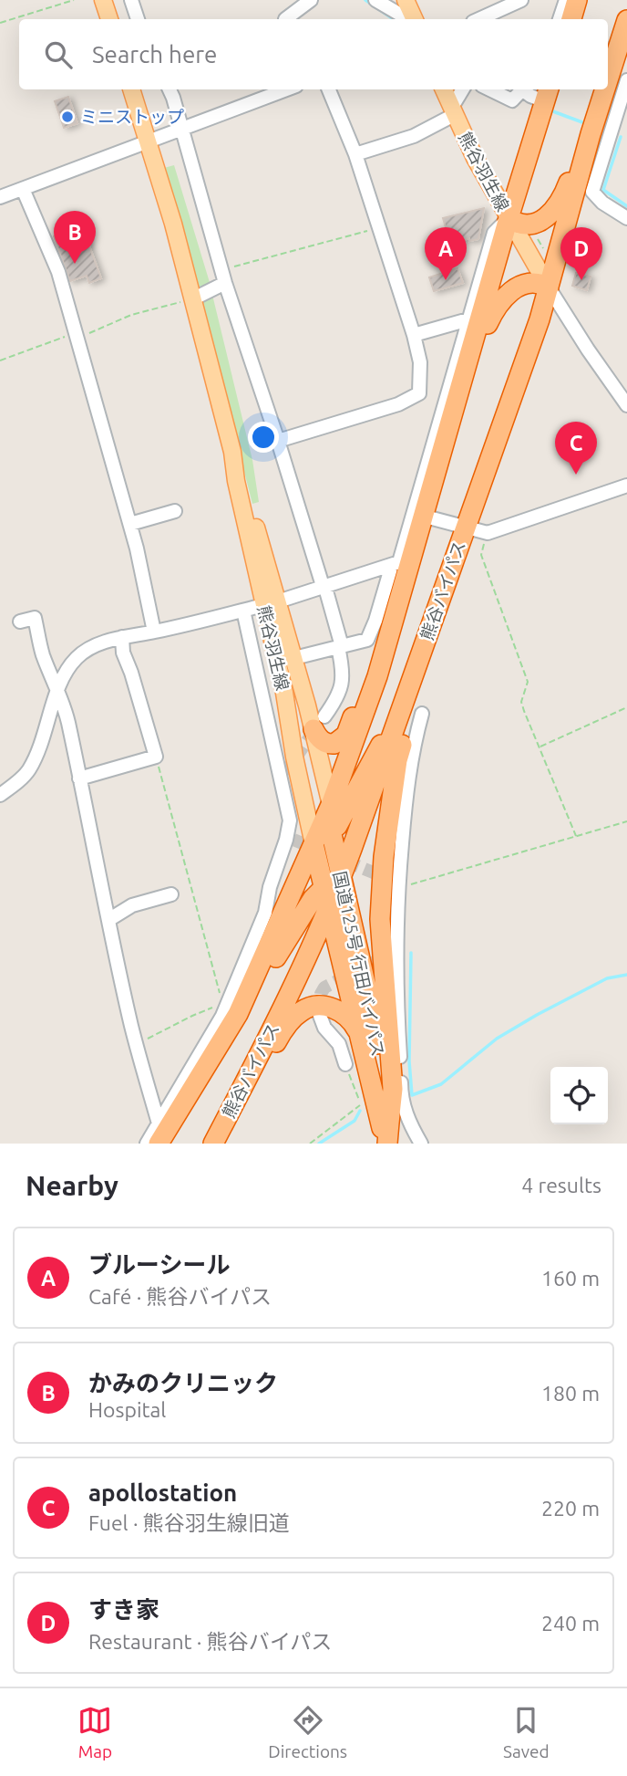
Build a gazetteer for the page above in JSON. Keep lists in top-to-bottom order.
{
  "streets": {
    "highway": ["熊谷バイパス", "国道125号 行田バイパス"],
    "main road": ["熊谷羽生線"]
  },
  "crossings": [
    ["熊谷羽生線", "熊谷バイパス"],
    ["熊谷羽生線", "国道125号 行田バイパス"],
    ["熊谷バイパス", "国道125号 行田バイパス"]
  ],
  "places": ["ミニストップ"],
  "page": {
    "search": "Search here",
    "pins": [
      "B",
      "A",
      "D",
      "C"
    ],
    "heading": ["Nearby", "4 results"],
    "list": [
      {
        "mark": "A",
        "name": "ブルーシール",
        "note": "Café · 熊谷バイパス",
        "value": "160 m"
      },
      {
        "mark": "B",
        "name": "かみのクリニック",
        "note": "Hospital",
        "value": "180 m"
      },
      {
        "mark": "C",
        "name": "apollostation",
        "note": "Fuel · 熊谷羽生線旧道",
        "value": "220 m"
      },
      {
        "mark": "D",
        "name": "すき家",
        "note": "Restaurant · 熊谷バイパス",
        "value": "240 m"
      }
    ],
    "nav": ["Map", "Directions", "Saved"]
  }
}
